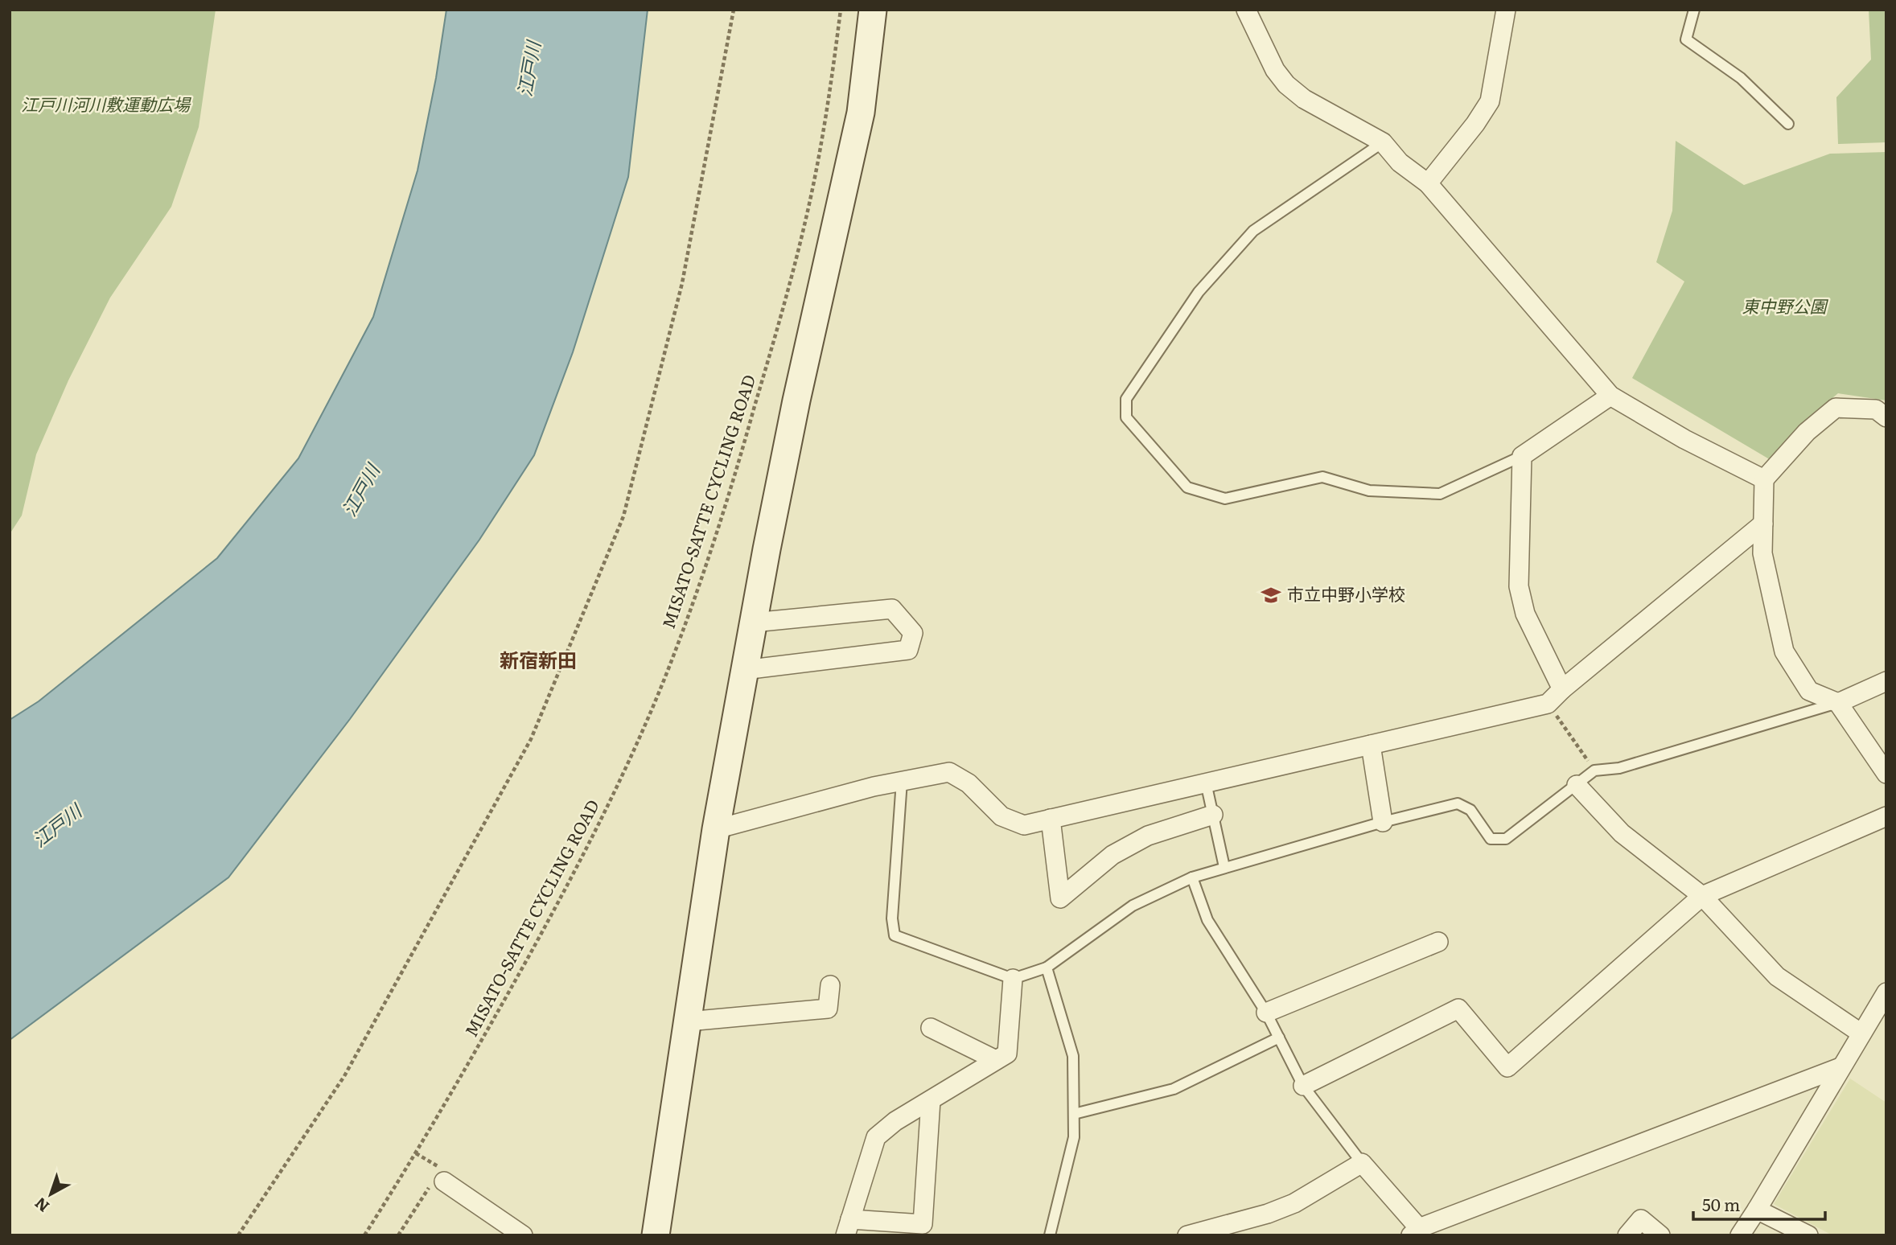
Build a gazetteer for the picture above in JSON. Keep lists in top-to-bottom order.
{
  "streets": {
    "path": ["MISATO-SATTE CYCLING ROAD"]
  },
  "districts": ["新宿新田"],
  "water": ["江戸川"],
  "parks": ["江戸川河川敷運動広場", "東中野公園"],
  "places": {
    "school or university": ["市立中野小学校"]
  },
  "scale_bar": "50 m",
  "north": "bottom left"
}
